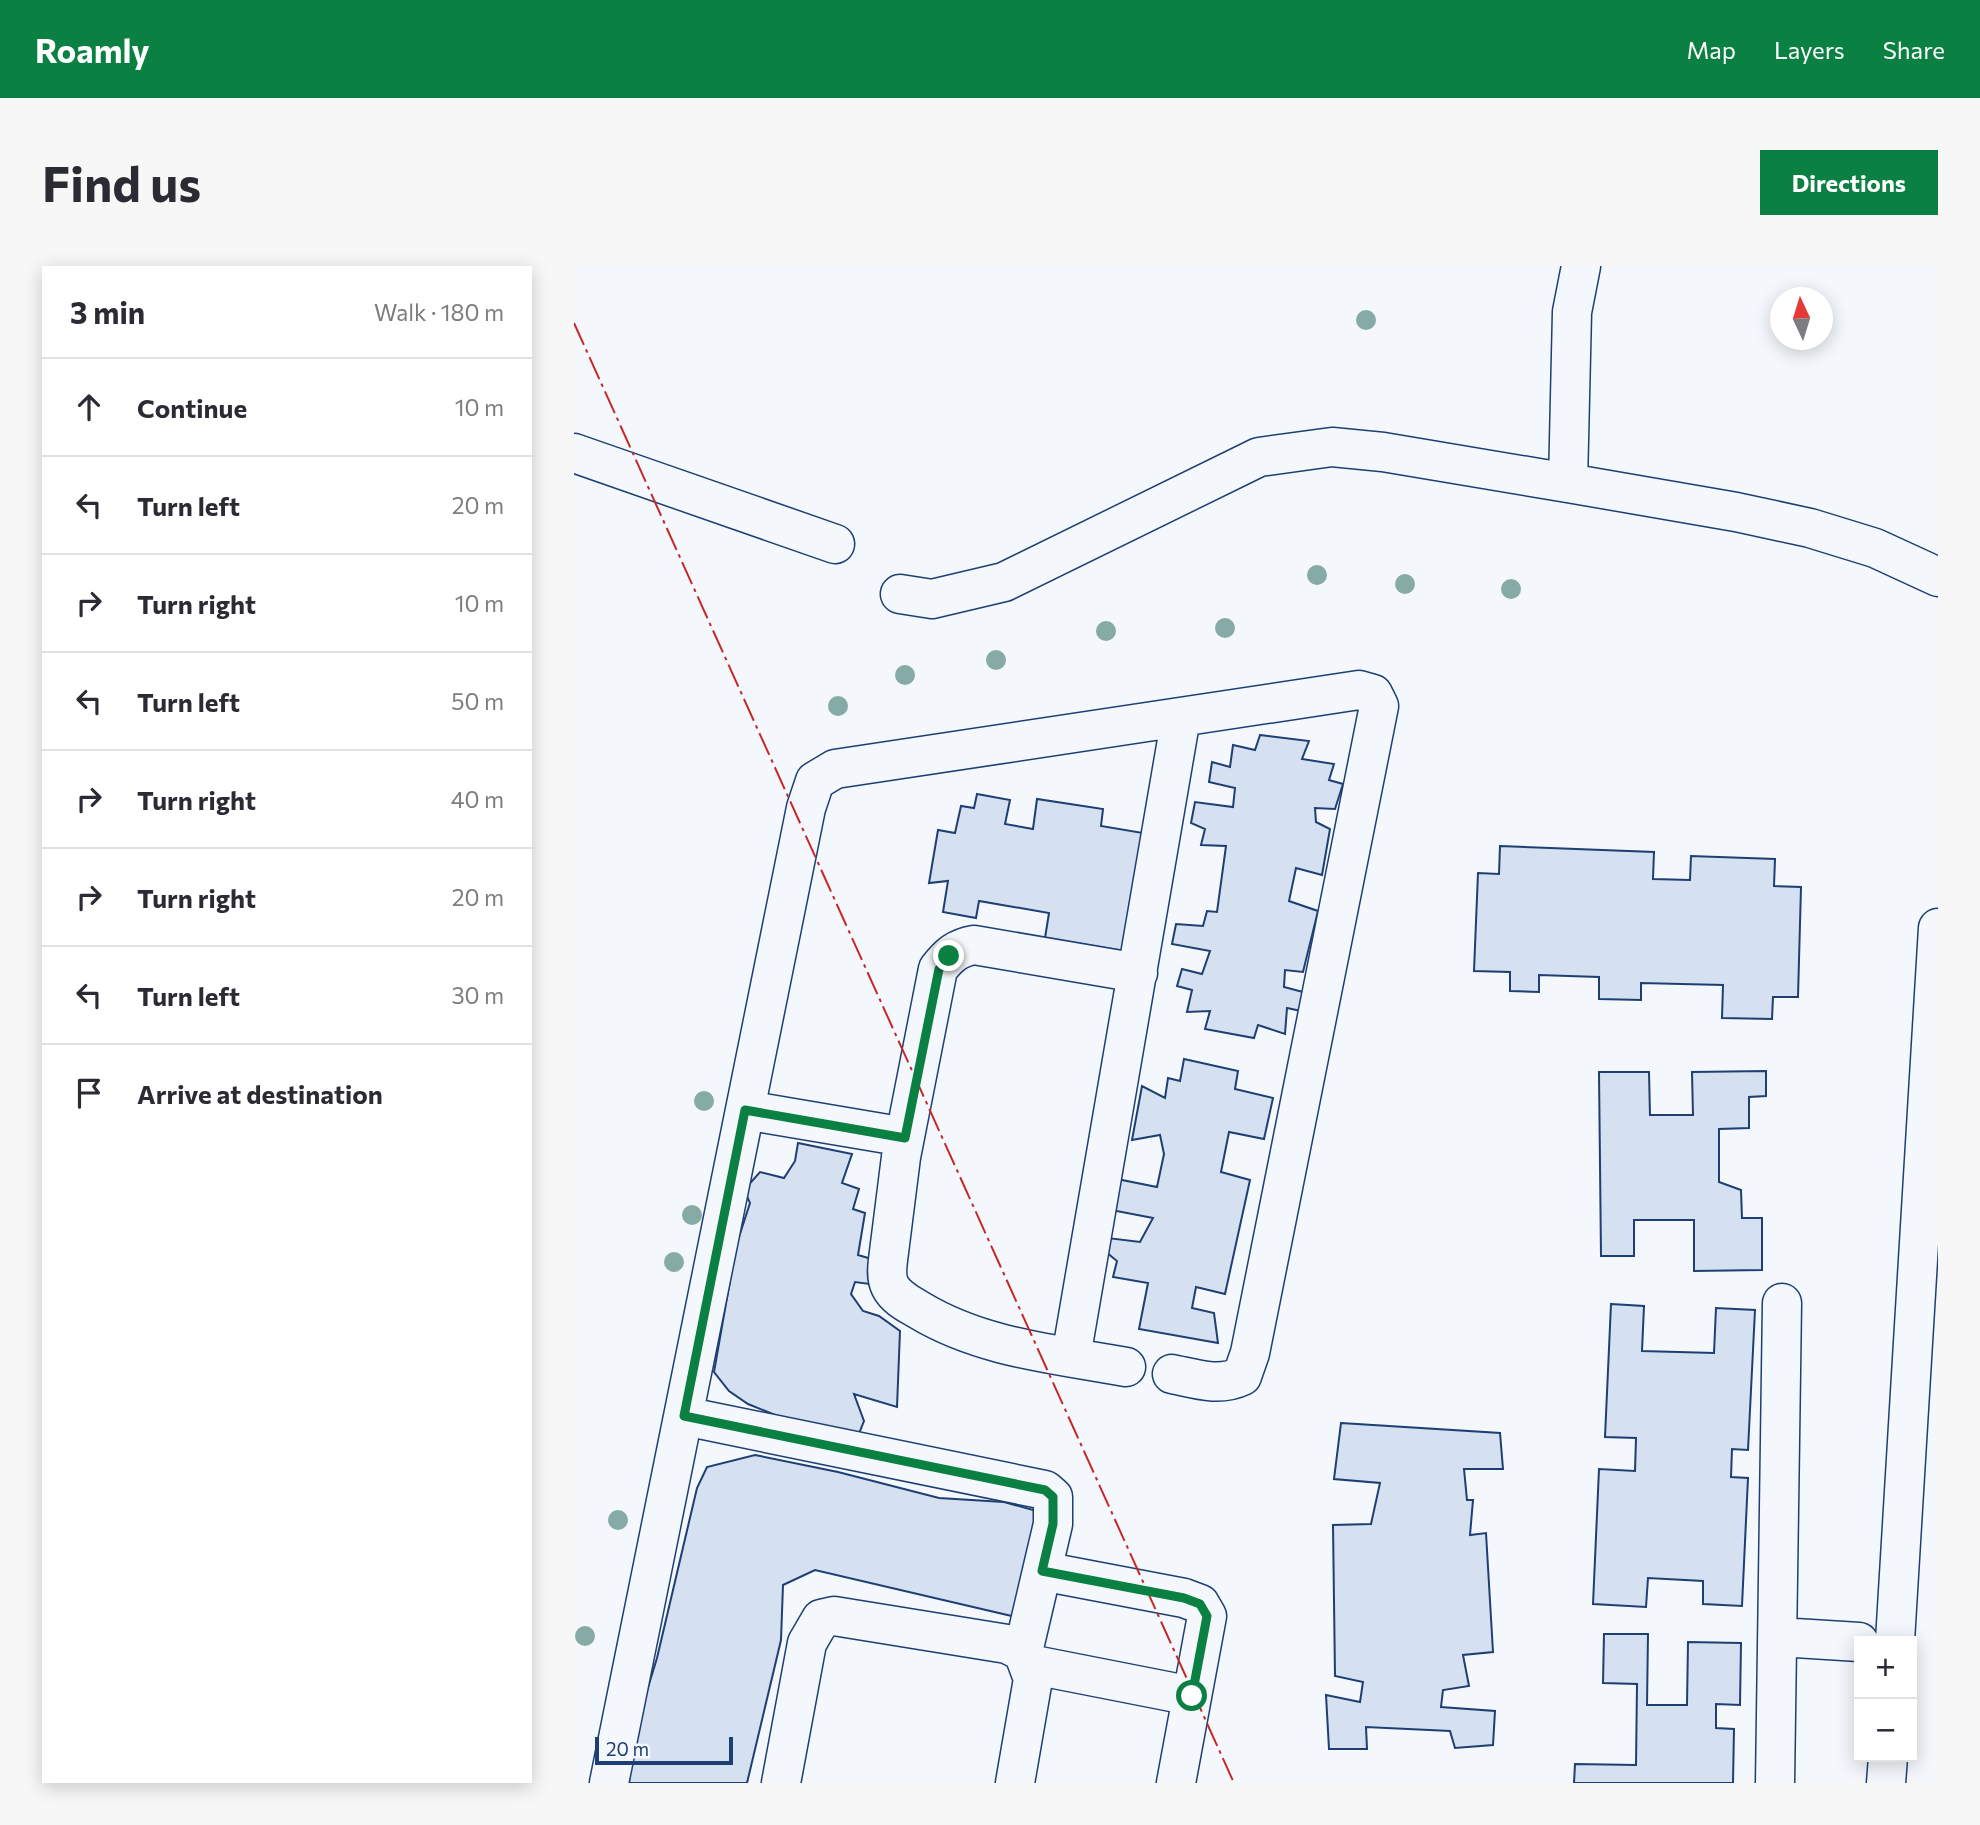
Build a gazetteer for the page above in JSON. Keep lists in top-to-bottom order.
{
  "scale_bar": "20 m",
  "north": "top",
  "page": {
    "header": "Roamly",
    "nav": ["Map", "Layers", "Share"],
    "buttons": "Directions",
    "title": "Find us",
    "heading": ["3 min", "Walk · 180 m"],
    "list": [
      ["Continue", "10 m"],
      ["Turn left", "20 m"],
      ["Turn right", "10 m"],
      ["Turn left", "50 m"],
      ["Turn right", "40 m"],
      ["Turn right", "20 m"],
      ["Turn left", "30 m"],
      "Arrive at destination"
    ],
    "map_buttons": ["+", "−"],
    "scale": "20 m"
  }
}
